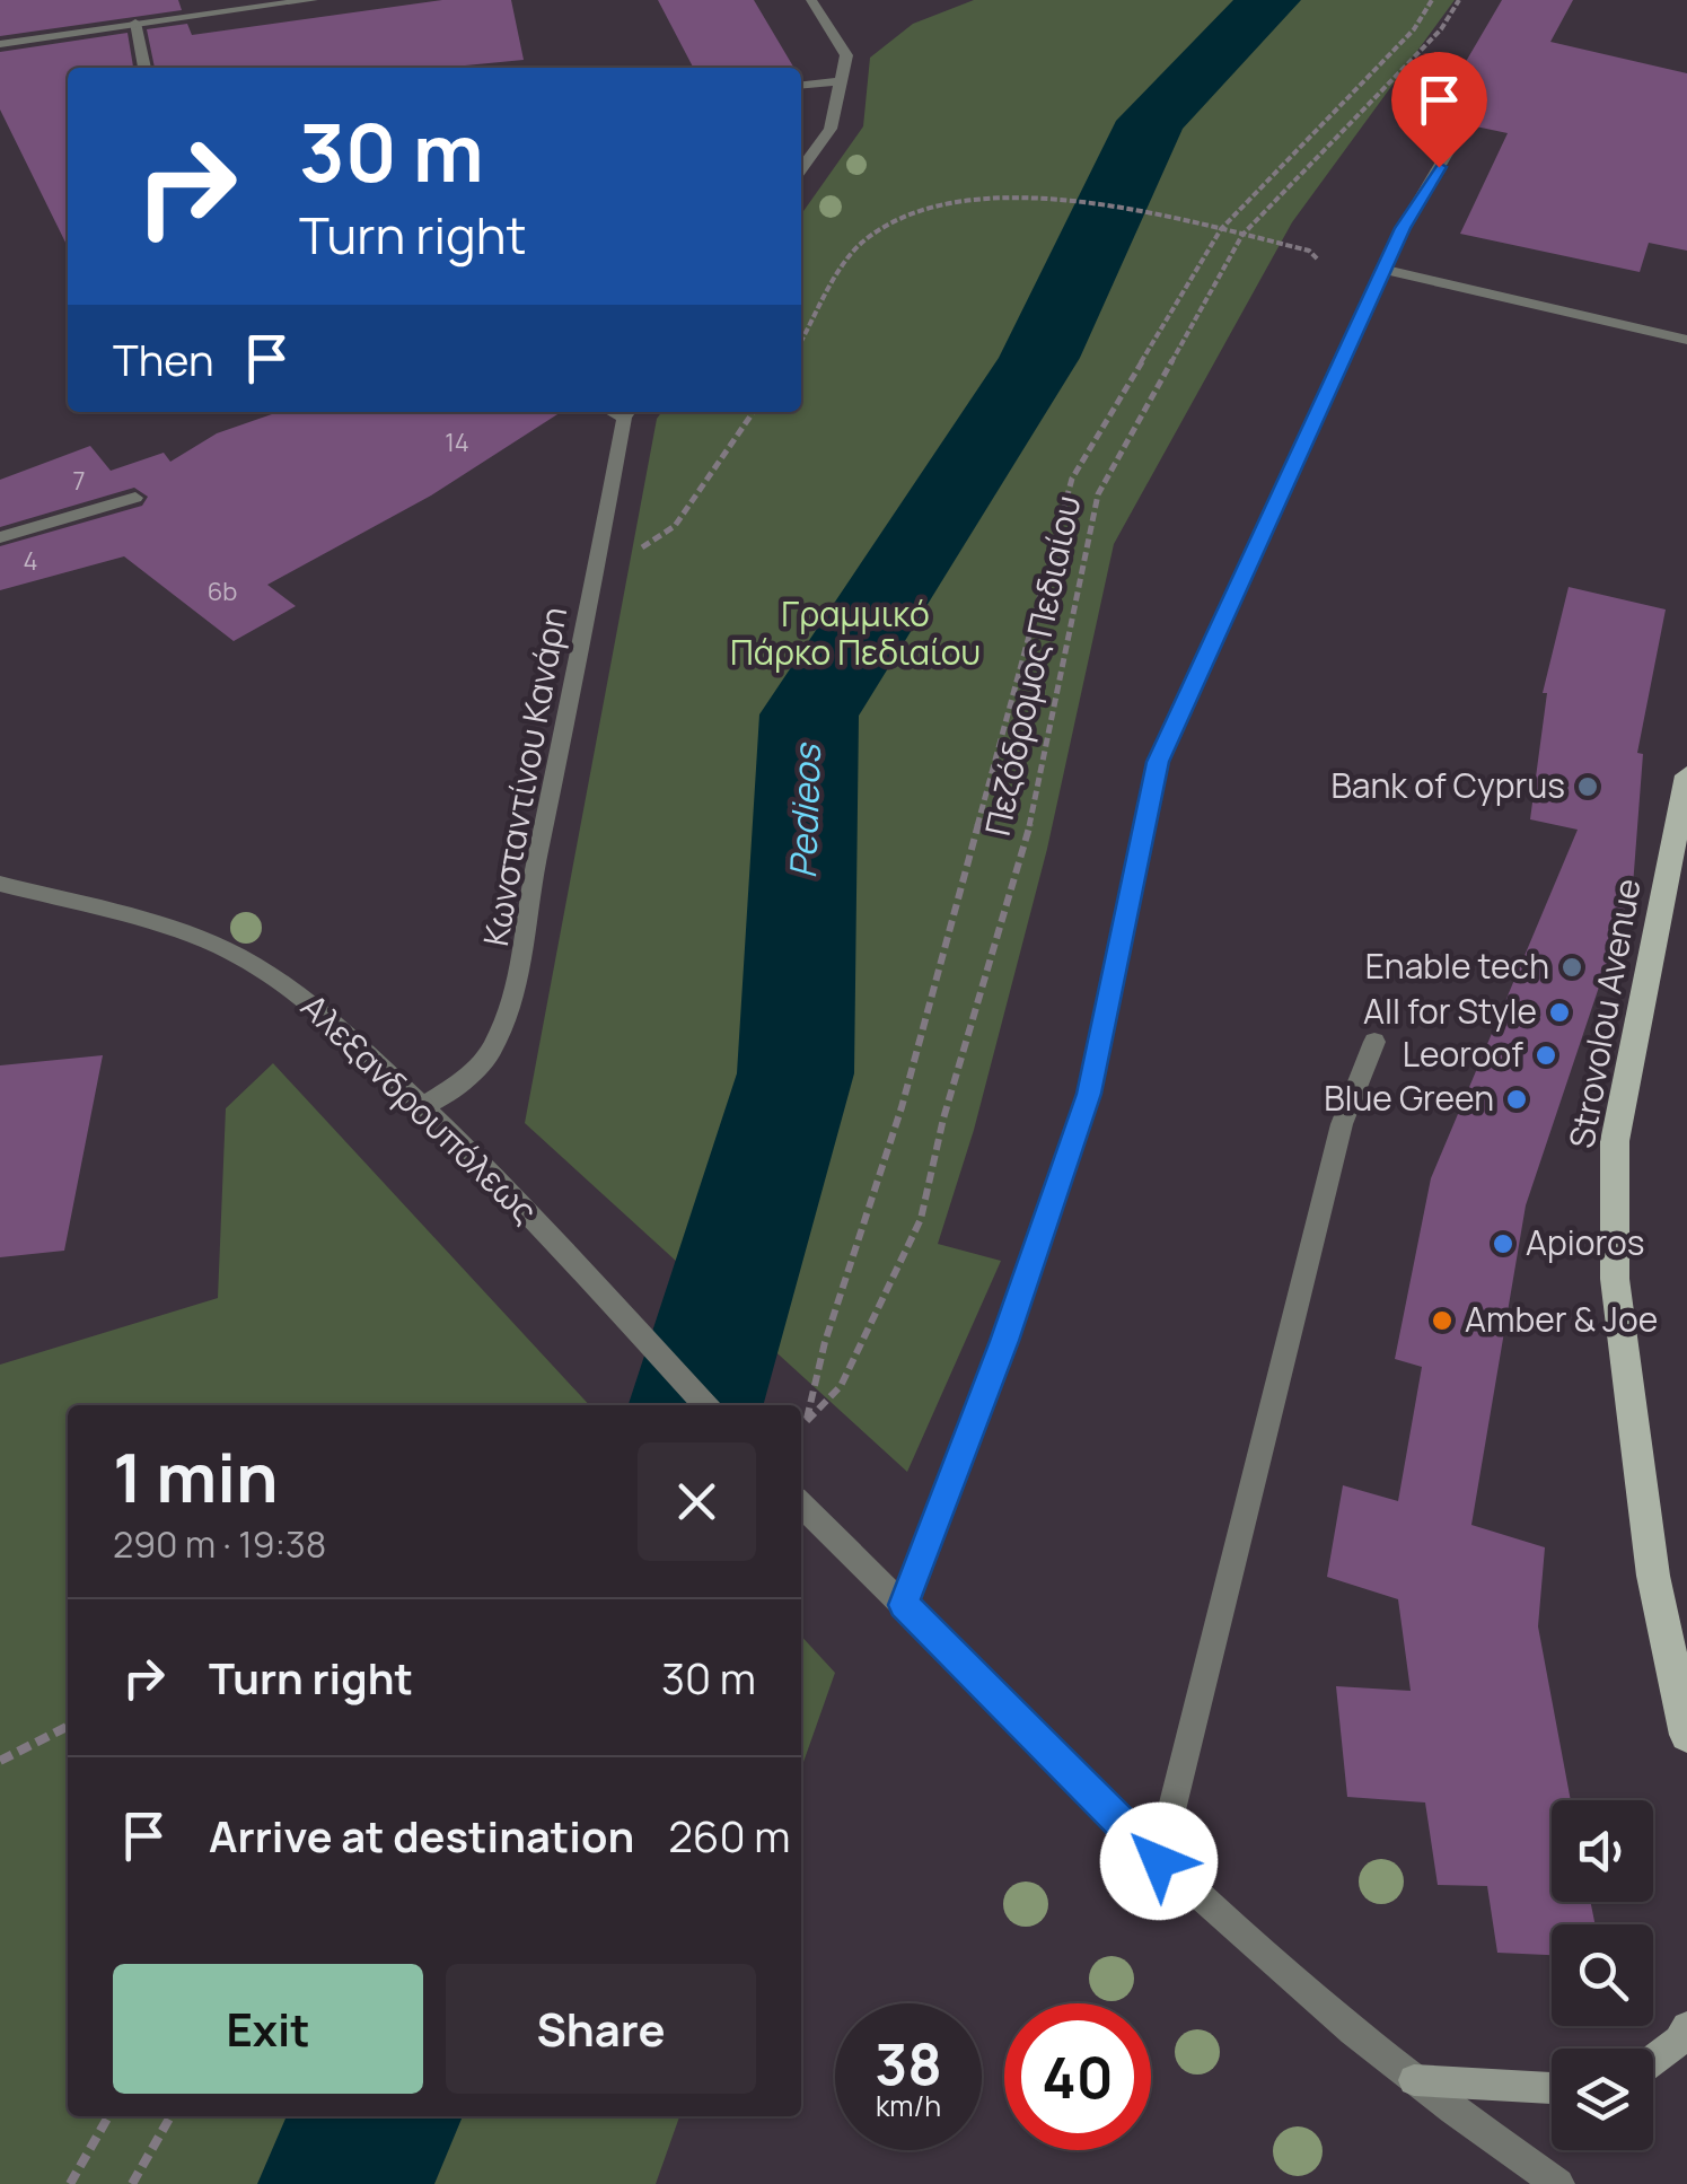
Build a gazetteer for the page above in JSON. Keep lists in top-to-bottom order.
{
  "streets": {
    "main road": ["Strovolou Avenue"],
    "street": ["Κωνσταντίνου Κανάρη", "Αλεξανδρουπόλεως"],
    "path": ["Πεζόδρομος Πεδιαίου"]
  },
  "crossings": [
    ["Κωνσταντίνου Κανάρη", "Αλεξανδρουπόλεως"]
  ],
  "water": ["Pedieos"],
  "parks": ["Γραμμικό Πάρκο Πεδιαίου"],
  "places": [
    "Bank of Cyprus",
    "Enable tech",
    "All for Style",
    "Leoroof",
    "Blue Green",
    "Apioros",
    "Amber & Joe"
  ],
  "house_numbers": [
    "14",
    "7",
    "4",
    "6b"
  ],
  "page": {
    "turn": ["30 m", "Turn right"],
    "then": "Then",
    "heading": ["1 min", "290 m · 19:38"],
    "list": [
      {
        "name": "Turn right",
        "value": "30 m"
      },
      {
        "name": "Arrive at destination",
        "value": "260 m"
      }
    ],
    "buttons": ["Exit", "Share"],
    "speed": "38 km/h",
    "limit": "40"
  }
}
